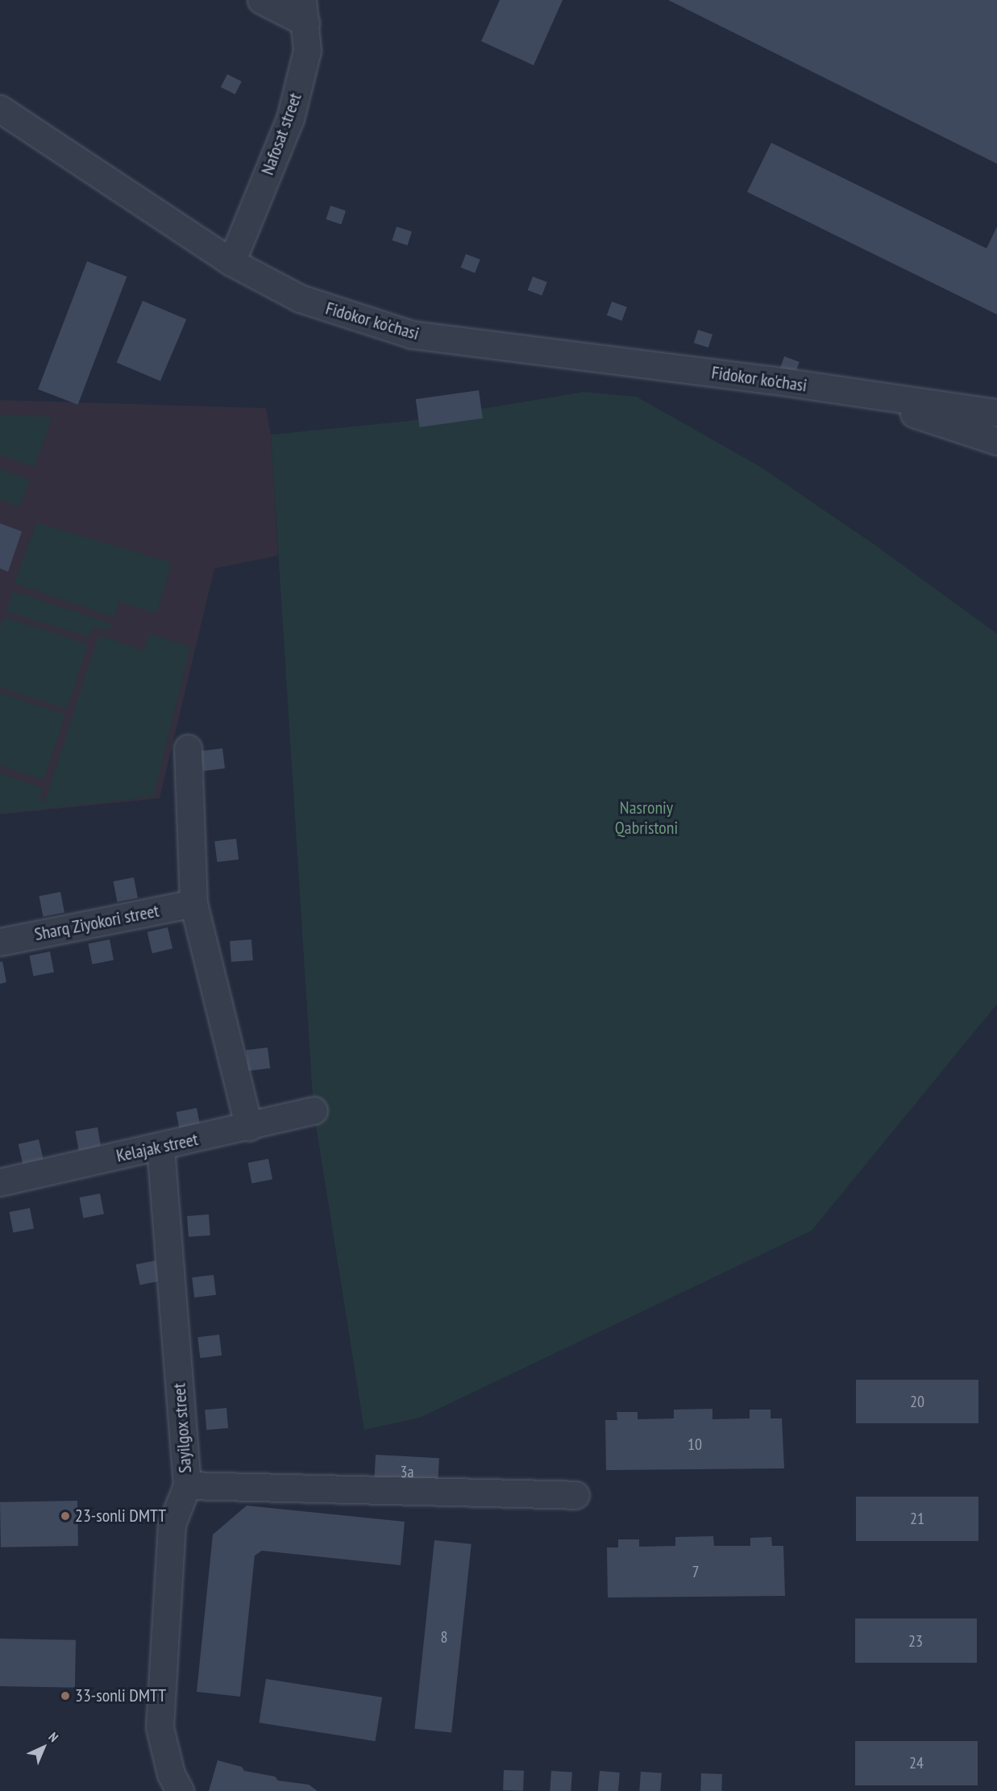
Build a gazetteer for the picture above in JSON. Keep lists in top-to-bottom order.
{
  "streets": {
    "street": [
      "Nafosat street",
      "Fidokor ko'chasi",
      "Sharq Ziyokori street",
      "Kelajak street",
      "Sayilgox street"
    ]
  },
  "crossings": [
    ["Nafosat street", "Fidokor ko'chasi"],
    ["Kelajak street", "Sayilgox street"]
  ],
  "parks": ["Nasroniy Qabristoni"],
  "places": ["23-sonli DMTT", "33-sonli DMTT"],
  "house_numbers": [
    "20",
    "10",
    "3a",
    "21",
    "7",
    "8",
    "23",
    "24"
  ],
  "north": "top right"
}
